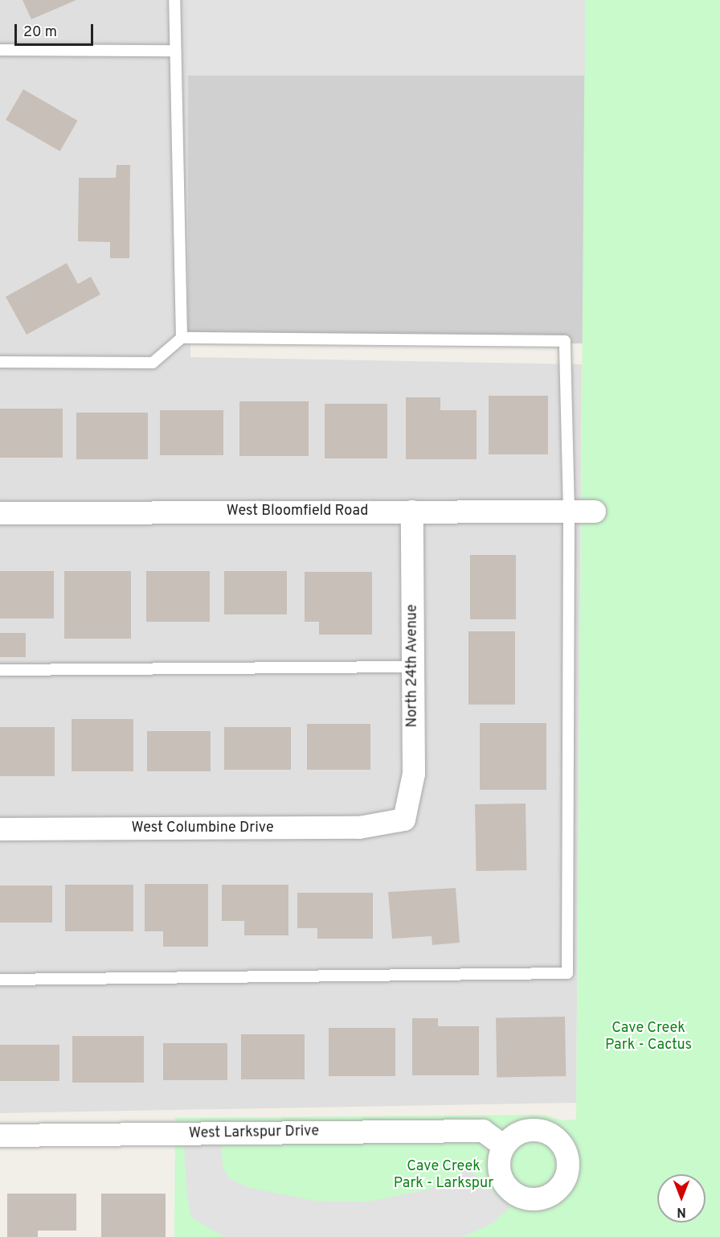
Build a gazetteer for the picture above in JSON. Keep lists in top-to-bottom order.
{
  "streets": {
    "street": [
      "West Bloomfield Road",
      "North 24th Avenue",
      "West Columbine Drive",
      "West Larkspur Drive"
    ]
  },
  "crossings": [
    ["West Bloomfield Road", "North 24th Avenue"],
    ["North 24th Avenue", "West Columbine Drive"]
  ],
  "parks": ["Cave Creek Park - Cactus", "Cave Creek Park - Larkspur"],
  "scale_bar": "20 m",
  "north": "bottom"
}
